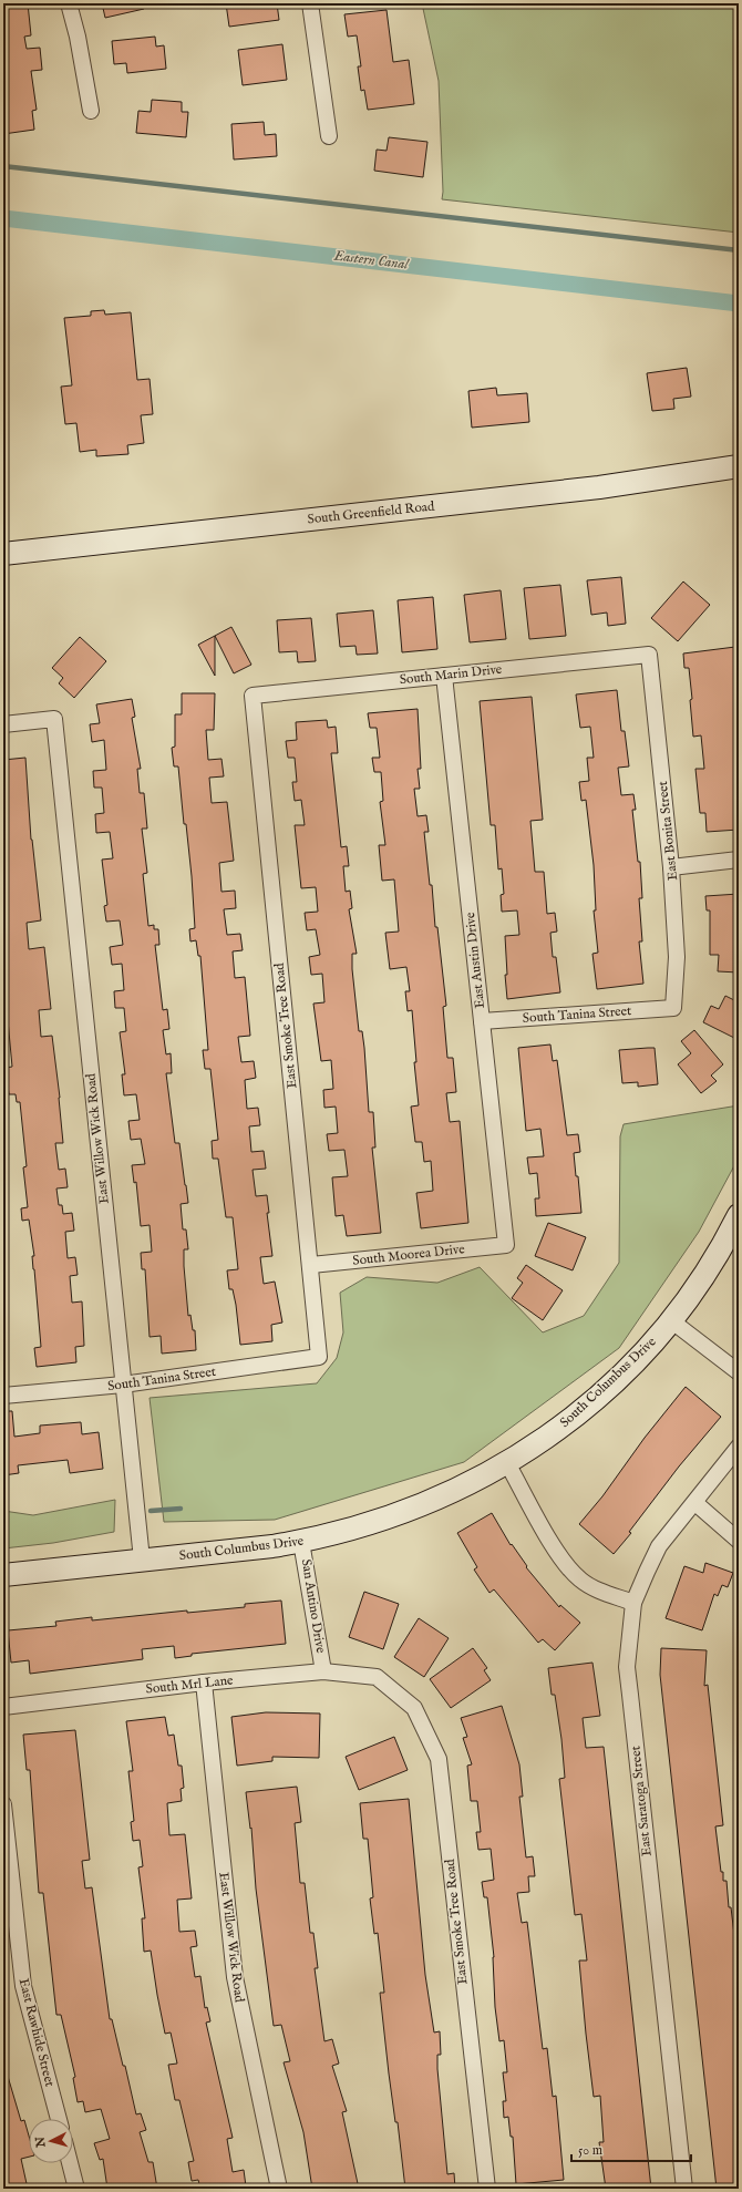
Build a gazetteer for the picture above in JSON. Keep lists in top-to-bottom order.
{
  "streets": {
    "street": [
      "South Greenfield Road",
      "South Marin Drive",
      "East Bonita Street",
      "East Austin Drive",
      "South Tanina Street",
      "East Smoke Tree Road",
      "East Willow Wick Road",
      "South Moorea Drive",
      "South Columbus Drive",
      "San Antino Drive",
      "South Mrl Lane",
      "East Saratoga Street",
      "East Rawhide Street"
    ]
  },
  "crossings": [
    ["South Marin Drive", "East Bonita Street"],
    ["South Marin Drive", "East Austin Drive"],
    ["South Marin Drive", "East Smoke Tree Road"],
    ["East Bonita Street", "South Tanina Street"],
    ["East Austin Drive", "South Tanina Street"],
    ["East Austin Drive", "South Moorea Drive"],
    ["South Tanina Street", "East Smoke Tree Road"],
    ["South Tanina Street", "East Willow Wick Road"],
    ["East Smoke Tree Road", "South Moorea Drive"],
    ["East Smoke Tree Road", "South Mrl Lane"],
    ["East Willow Wick Road", "South Columbus Drive"],
    ["East Willow Wick Road", "South Mrl Lane"],
    ["South Columbus Drive", "San Antino Drive"],
    ["San Antino Drive", "South Mrl Lane"]
  ],
  "water": ["Eastern Canal"],
  "scale_bar": "50 m",
  "north": "left"
}
